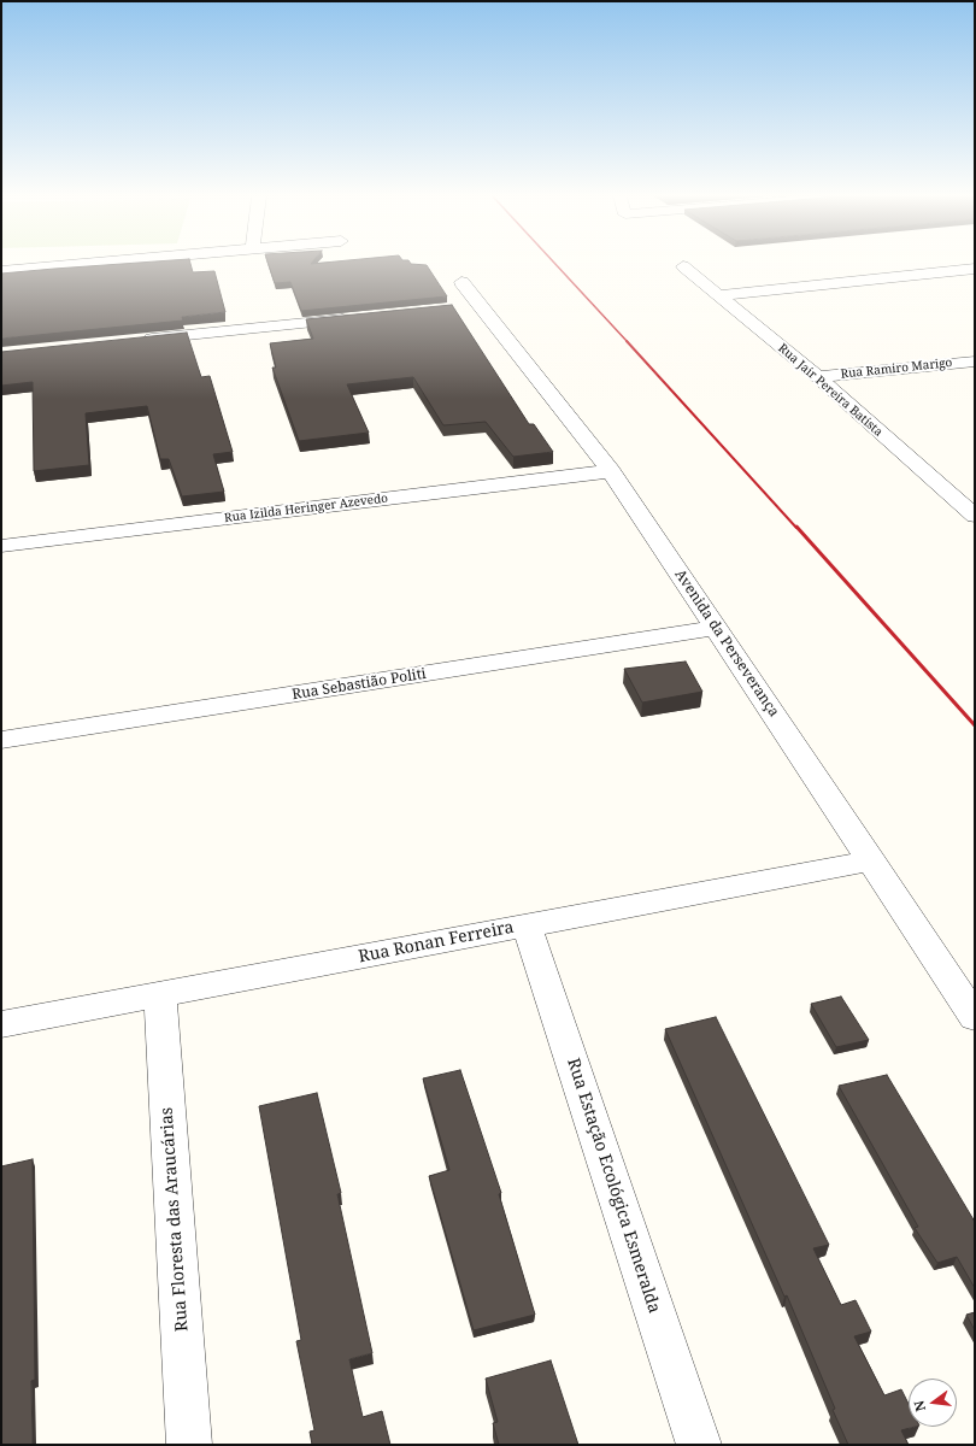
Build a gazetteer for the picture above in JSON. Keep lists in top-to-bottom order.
{
  "streets": {
    "street": [
      "Rua Ramiro Marigo",
      "Rua Jair Pereira Batista",
      "Rua Izilda Heringer Azevedo",
      "Avenida da Perseverança",
      "Rua Sebastião Politi",
      "Rua Ronan Ferreira",
      "Rua Estação Ecológica Esmeralda",
      "Rua Floresta das Araucárias"
    ]
  },
  "crossings": [
    ["Rua Ramiro Marigo", "Rua Jair Pereira Batista"],
    ["Rua Izilda Heringer Azevedo", "Avenida da Perseverança"],
    ["Avenida da Perseverança", "Rua Sebastião Politi"],
    ["Avenida da Perseverança", "Rua Ronan Ferreira"],
    ["Rua Ronan Ferreira", "Rua Estação Ecológica Esmeralda"],
    ["Rua Ronan Ferreira", "Rua Floresta das Araucárias"]
  ],
  "north": "left"
}
